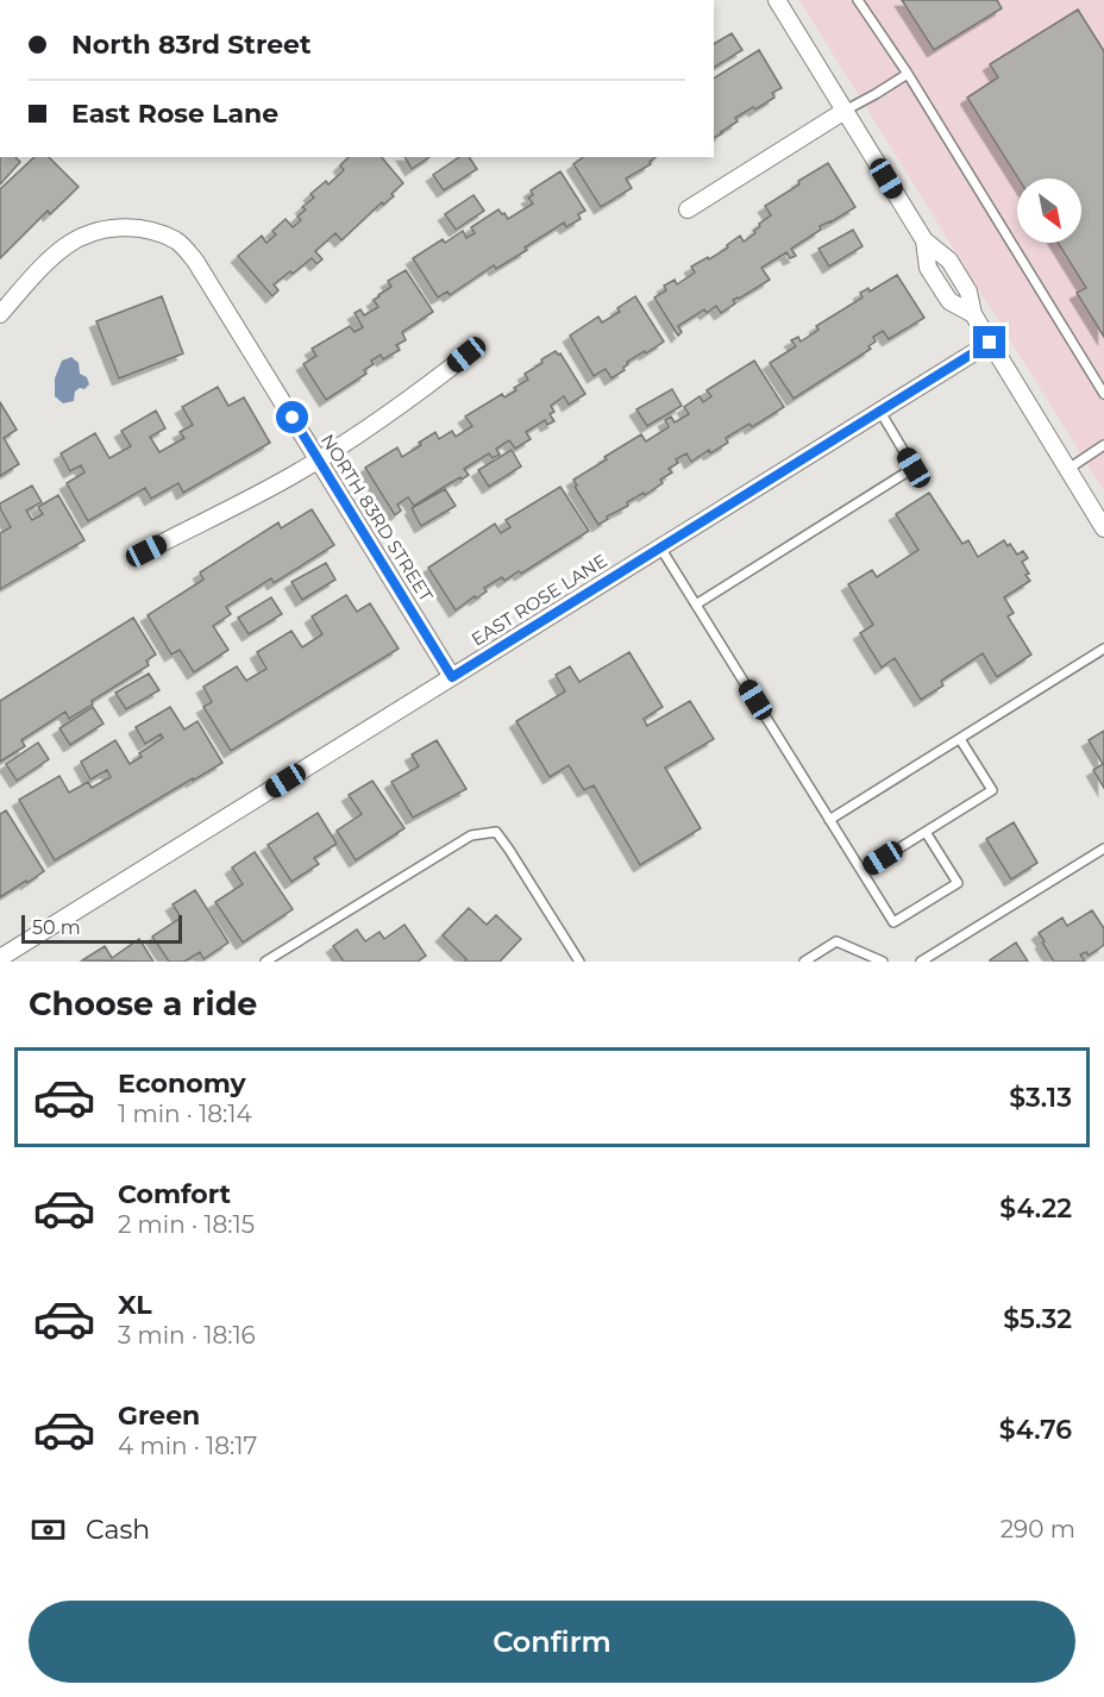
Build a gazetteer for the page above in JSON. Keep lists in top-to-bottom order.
{
  "streets": {
    "street": ["NORTH 83RD STREET", "EAST ROSE LANE"]
  },
  "crossings": [
    ["NORTH 83RD STREET", "EAST ROSE LANE"]
  ],
  "scale_bar": "50 m",
  "north": "bottom right",
  "page": {
    "banner": ["North 83rd Street", "East Rose Lane"],
    "scale": "50 m",
    "heading": "Choose a ride",
    "list": [
      {
        "name": "Economy",
        "note": "1 min · 18:14",
        "value": "$3.13"
      },
      {
        "name": "Comfort",
        "note": "2 min · 18:15",
        "value": "$4.22"
      },
      {
        "name": "XL",
        "note": "3 min · 18:16",
        "value": "$5.32"
      },
      {
        "name": "Green",
        "note": "4 min · 18:17",
        "value": "$4.76"
      }
    ],
    "pay": ["Cash", "290 m"],
    "buttons": "Confirm"
  }
}
